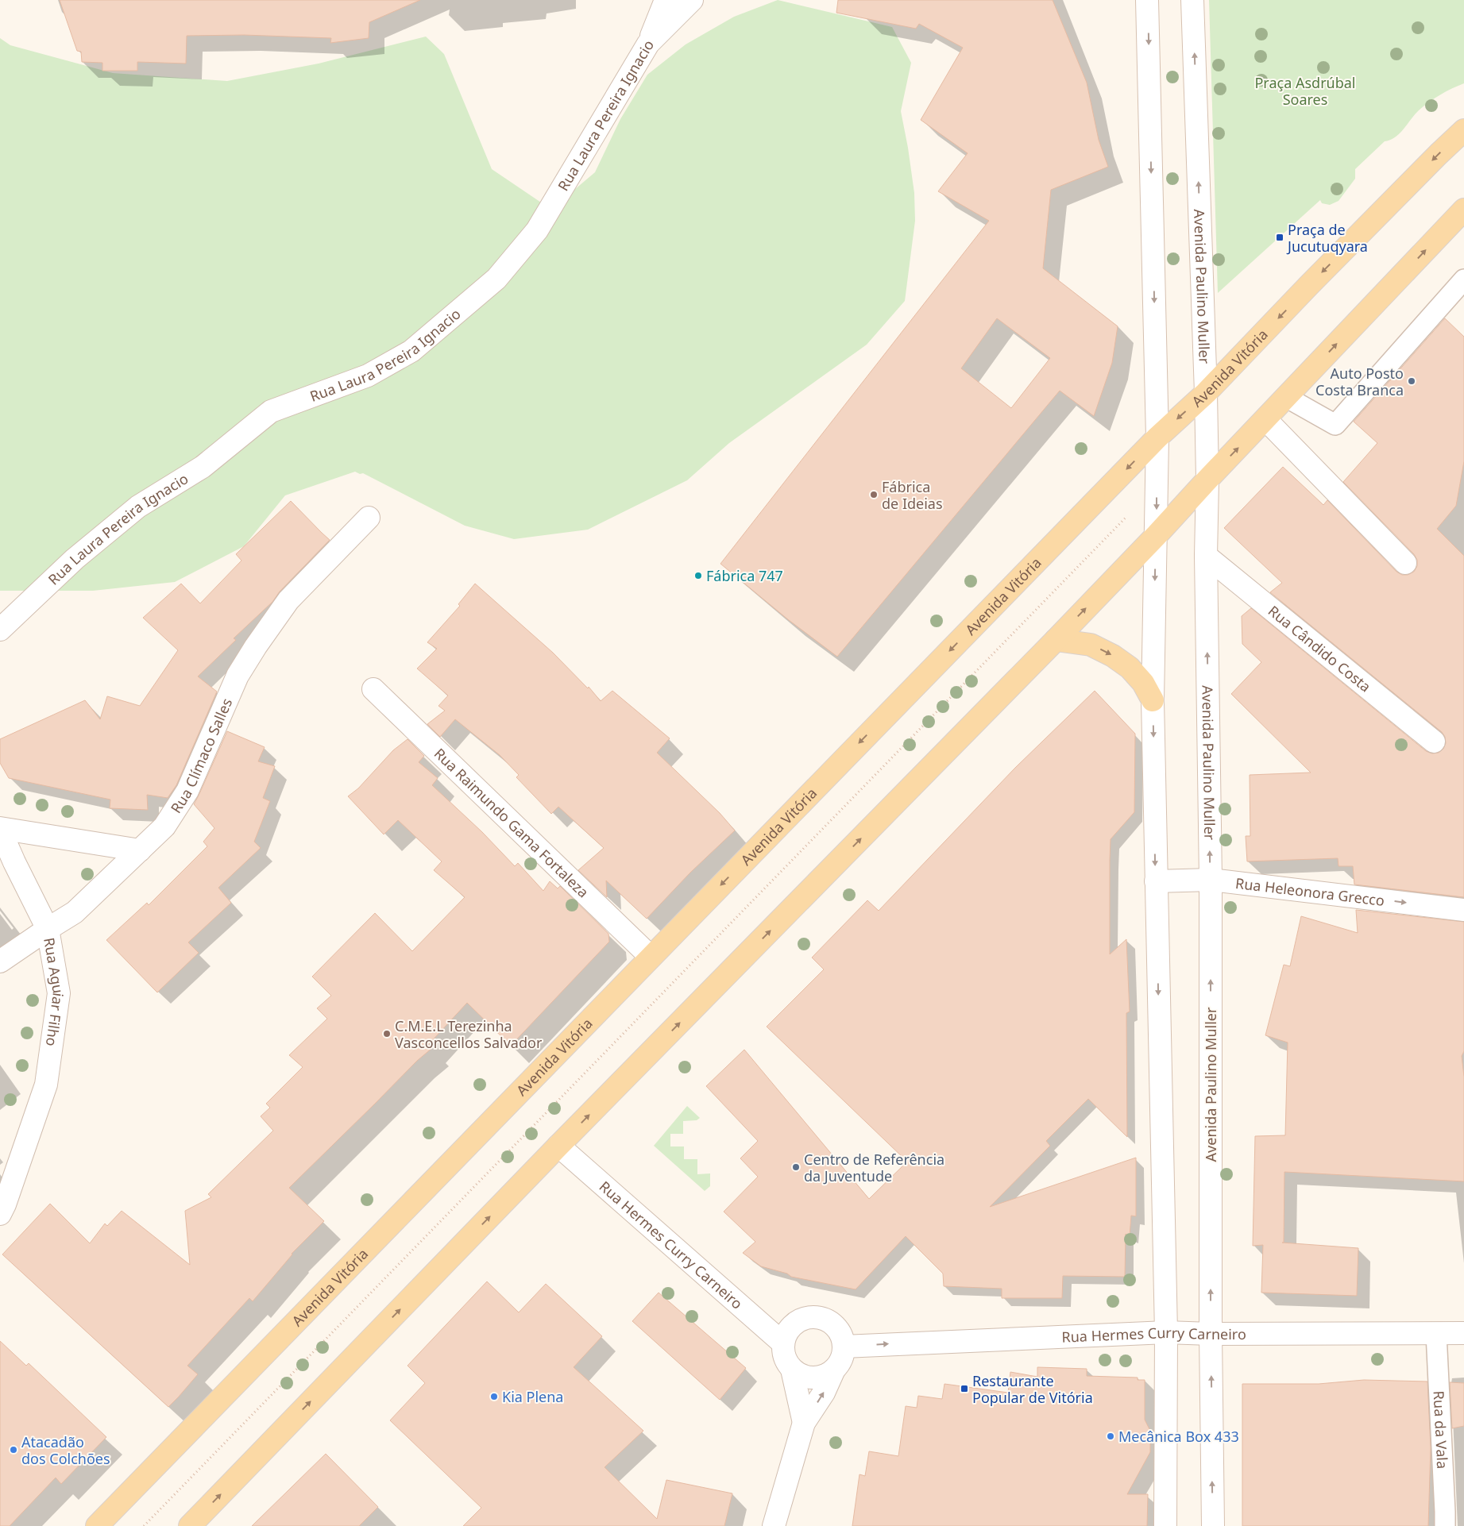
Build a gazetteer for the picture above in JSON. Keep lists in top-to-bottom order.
{
  "streets": {
    "main road": ["Avenida Vitória"],
    "street": [
      "Rua Laura Pereira Ignacio",
      "Avenida Paulino Muller",
      "Rua Cândido Costa",
      "Rua Clímaco Salles",
      "Rua Raimundo Gama Fortaleza",
      "Rua Heleonora Grecco",
      "Rua Aguiar Filho",
      "Rua Hermes Curry Carneiro"
    ],
    "lane": ["Rua da Vala"]
  },
  "crossings": [
    ["Avenida Paulino Muller", "Avenida Vitória"],
    ["Avenida Paulino Muller", "Rua Cândido Costa"],
    ["Avenida Paulino Muller", "Rua Heleonora Grecco"],
    ["Avenida Paulino Muller", "Rua Hermes Curry Carneiro"],
    ["Avenida Vitória", "Rua Raimundo Gama Fortaleza"],
    ["Rua Clímaco Salles", "Rua Aguiar Filho"],
    ["Rua Hermes Curry Carneiro", "Rua da Vala"]
  ],
  "one_way": ["Rua Heleonora Grecco", "Rua Hermes Curry Carneiro"],
  "parks": ["Praça Asdrúbal Soares"],
  "places": {
    "transit": ["Praça de Jucutuqyara", "Restaurante Popular de Vitória"],
    "other": [
      "Auto Posto Costa Branca",
      "Fábrica de Ideias",
      "Fábrica 747",
      "C.M.E.L Terezinha Vasconcellos Salvador",
      "Centro de Referência da Juventude",
      "Kia Plena",
      "Mecânica Box 433",
      "Atacadão dos Colchões"
    ]
  }
}
